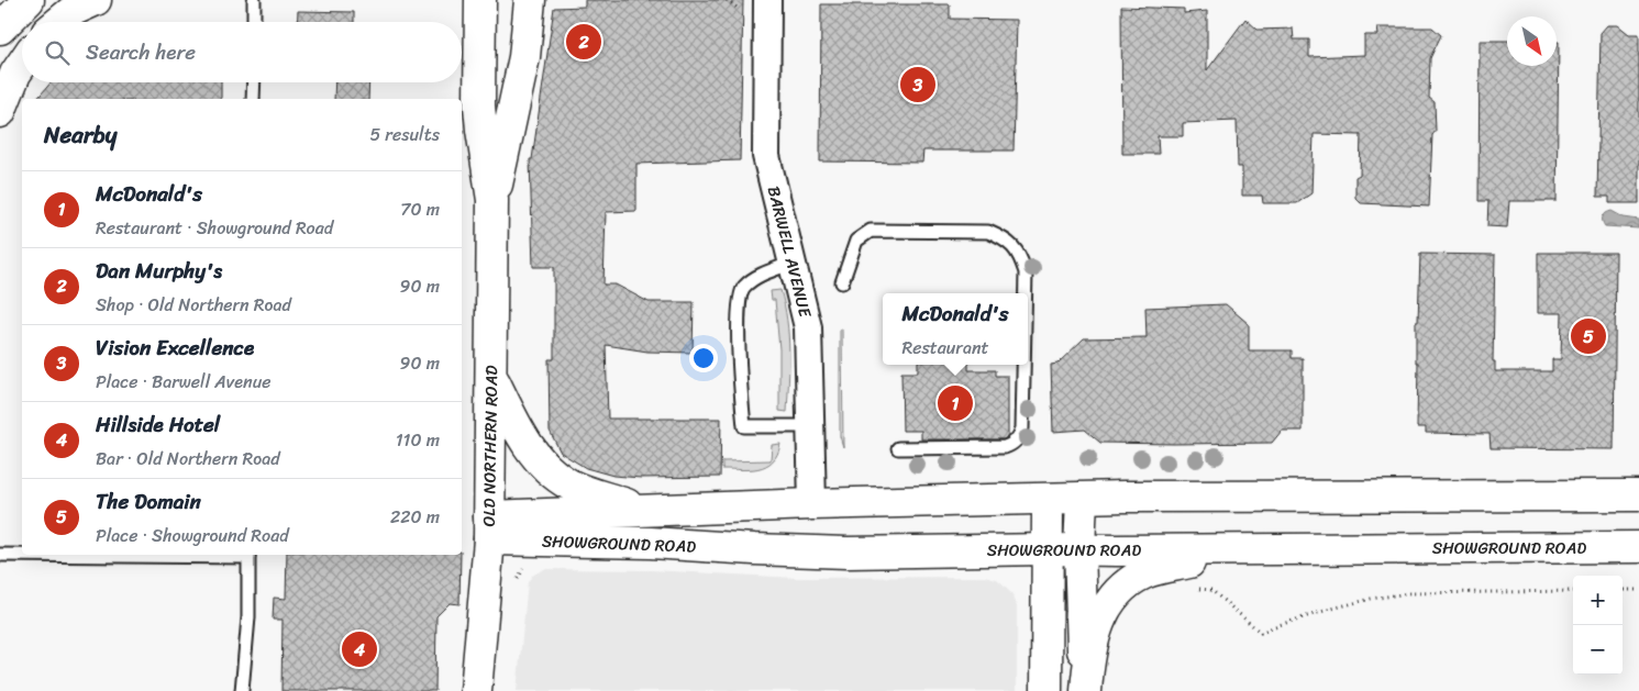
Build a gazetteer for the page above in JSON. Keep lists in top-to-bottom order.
{
  "streets": {
    "main road": ["OLD NORTHERN ROAD", "SHOWGROUND ROAD"],
    "street": ["BARWELL AVENUE"]
  },
  "crossings": [
    ["BARWELL AVENUE", "SHOWGROUND ROAD"],
    ["OLD NORTHERN ROAD", "SHOWGROUND ROAD"]
  ],
  "north": "bottom right",
  "page": {
    "pins": [
      "2",
      "3",
      "5",
      "1",
      "4"
    ],
    "search": "Search here",
    "heading": ["Nearby", "5 results"],
    "list": [
      {
        "mark": "1",
        "name": "McDonald's",
        "note": "Restaurant · Showground Road",
        "value": "70 m"
      },
      {
        "mark": "2",
        "name": "Dan Murphy's",
        "note": "Shop · Old Northern Road",
        "value": "90 m"
      },
      {
        "mark": "3",
        "name": "Vision Excellence",
        "note": "Place · Barwell Avenue",
        "value": "90 m"
      },
      {
        "mark": "4",
        "name": "Hillside Hotel",
        "note": "Bar · Old Northern Road",
        "value": "110 m"
      },
      {
        "mark": "5",
        "name": "The Domain",
        "note": "Place · Showground Road",
        "value": "220 m"
      }
    ],
    "popup": ["McDonald's", "Restaurant"],
    "map_buttons": ["+", "−"]
  }
}
